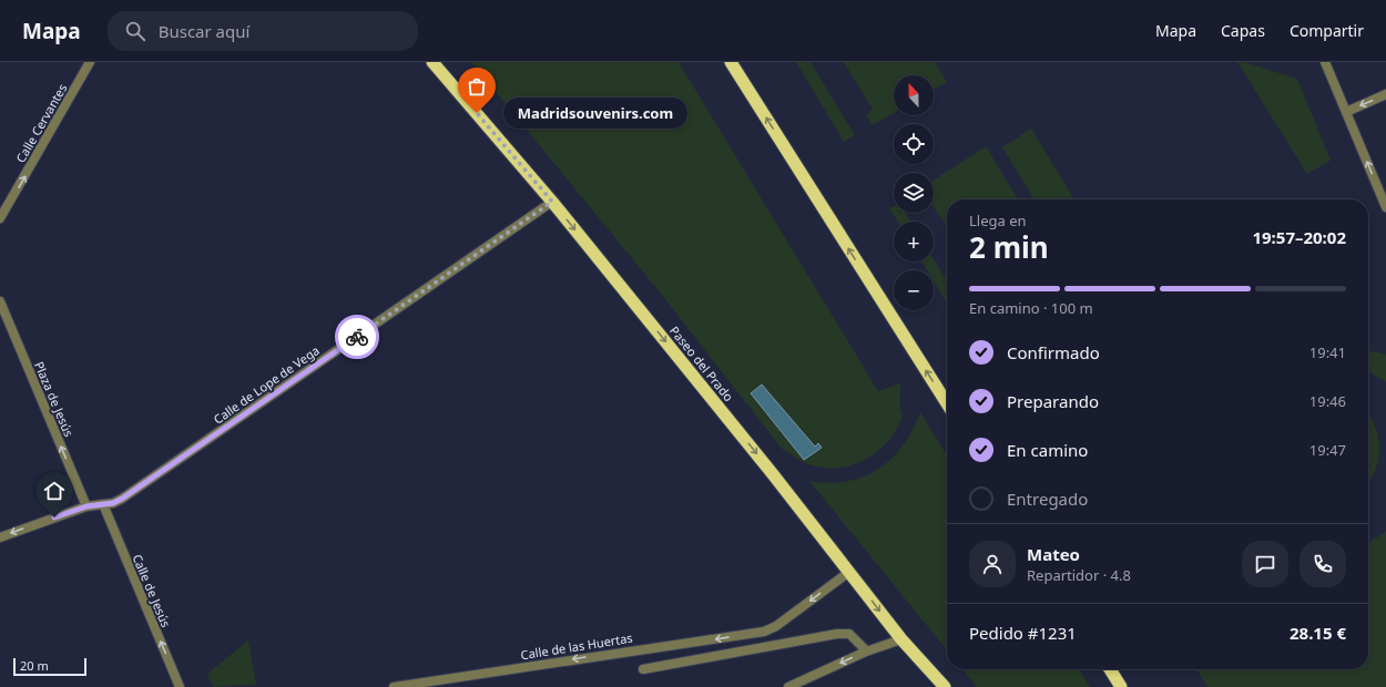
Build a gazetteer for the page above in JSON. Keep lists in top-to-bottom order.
{
  "streets": {
    "highway": ["Paseo del Prado"],
    "street": [
      "Calle Cervantes",
      "Calle de Lope de Vega",
      "Plaza de Jesús",
      "Calle de Jesús",
      "Calle de las Huertas"
    ]
  },
  "crossings": [
    ["Paseo del Prado", "Calle de Lope de Vega"],
    ["Paseo del Prado", "Calle de las Huertas"],
    ["Calle de Lope de Vega", "Plaza de Jesús"],
    ["Calle de Lope de Vega", "Calle de Jesús"]
  ],
  "one_way": [
    "Calle Cervantes",
    "Paseo del Prado",
    "Plaza de Jesús",
    "Calle de Jesús"
  ],
  "places": ["Madridsouvenirs.com"],
  "scale_bar": "20 m",
  "north": "top",
  "page": {
    "header": "Mapa",
    "search": "Buscar aquí",
    "nav": ["Mapa", "Capas", "Compartir"],
    "map_buttons": ["+", "−"],
    "bubble": "Madridsouvenirs.com",
    "heading": ["2 min", "Llega en", "19:57–20:02"],
    "panel": [
      "Mateo",
      "Repartidor · 4.8",
      "Pedido #1231",
      "28.15 €"
    ],
    "bar": "En camino · 100 m",
    "list": [
      ["Confirmado", "19:41"],
      ["Preparando", "19:46"],
      ["En camino", "19:47"],
      "Entregado"
    ],
    "scale": "20 m"
  }
}
